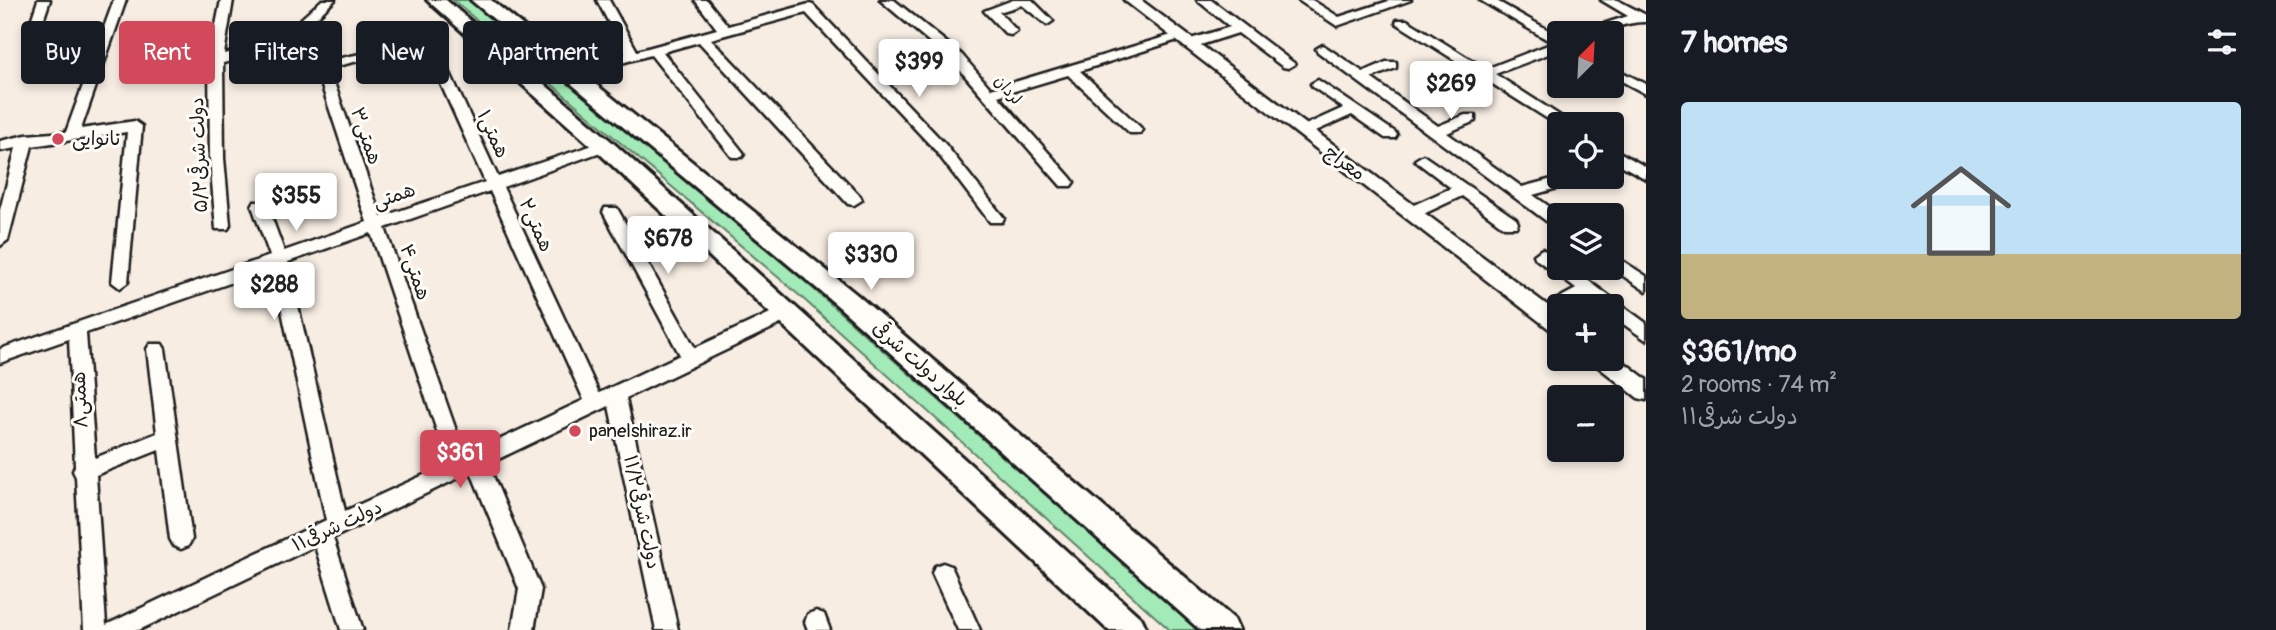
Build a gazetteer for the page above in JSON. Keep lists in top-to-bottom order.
{
  "streets": {
    "main road": ["بلوار دولت شرقی"],
    "street": [
      "لردان",
      "۱همتی",
      "۳همتی",
      "۵/۲دولت شرقی",
      "معراج",
      "همتی",
      "۲همتی",
      "۴همتی",
      "همتی۸",
      "۱۱/۲دولت شرقی",
      "۱۱دولت شرقی"
    ]
  },
  "crossings": [
    ["۱همتی", "همتی"],
    ["۱همتی", "۲همتی"],
    ["۳همتی", "همتی"],
    ["۳همتی", "۴همتی"],
    ["همتی", "۲همتی"],
    ["همتی", "۴همتی"],
    ["همتی", "همتی۸"],
    ["۲همتی", "۱۱دولت شرقی"],
    ["۴همتی", "۱۱دولت شرقی"],
    ["۱۱/۲دولت شرقی", "۱۱دولت شرقی"]
  ],
  "places": ["نانوایی", "panelshiraz.ir"],
  "north": "top right",
  "page": {
    "heading": "7 homes",
    "map_buttons": ["+", "−"],
    "chip": [
      "Buy",
      "Rent",
      "Filters",
      "New",
      "Apartment"
    ],
    "price": [
      "$399",
      "$269",
      "$355",
      "$678",
      "$330",
      "$288",
      "$361"
    ],
    "list": [
      {
        "name": "$361/mo",
        "note": "2 rooms · 74 m² · ۱۱دولت شرقی"
      }
    ]
  }
}
